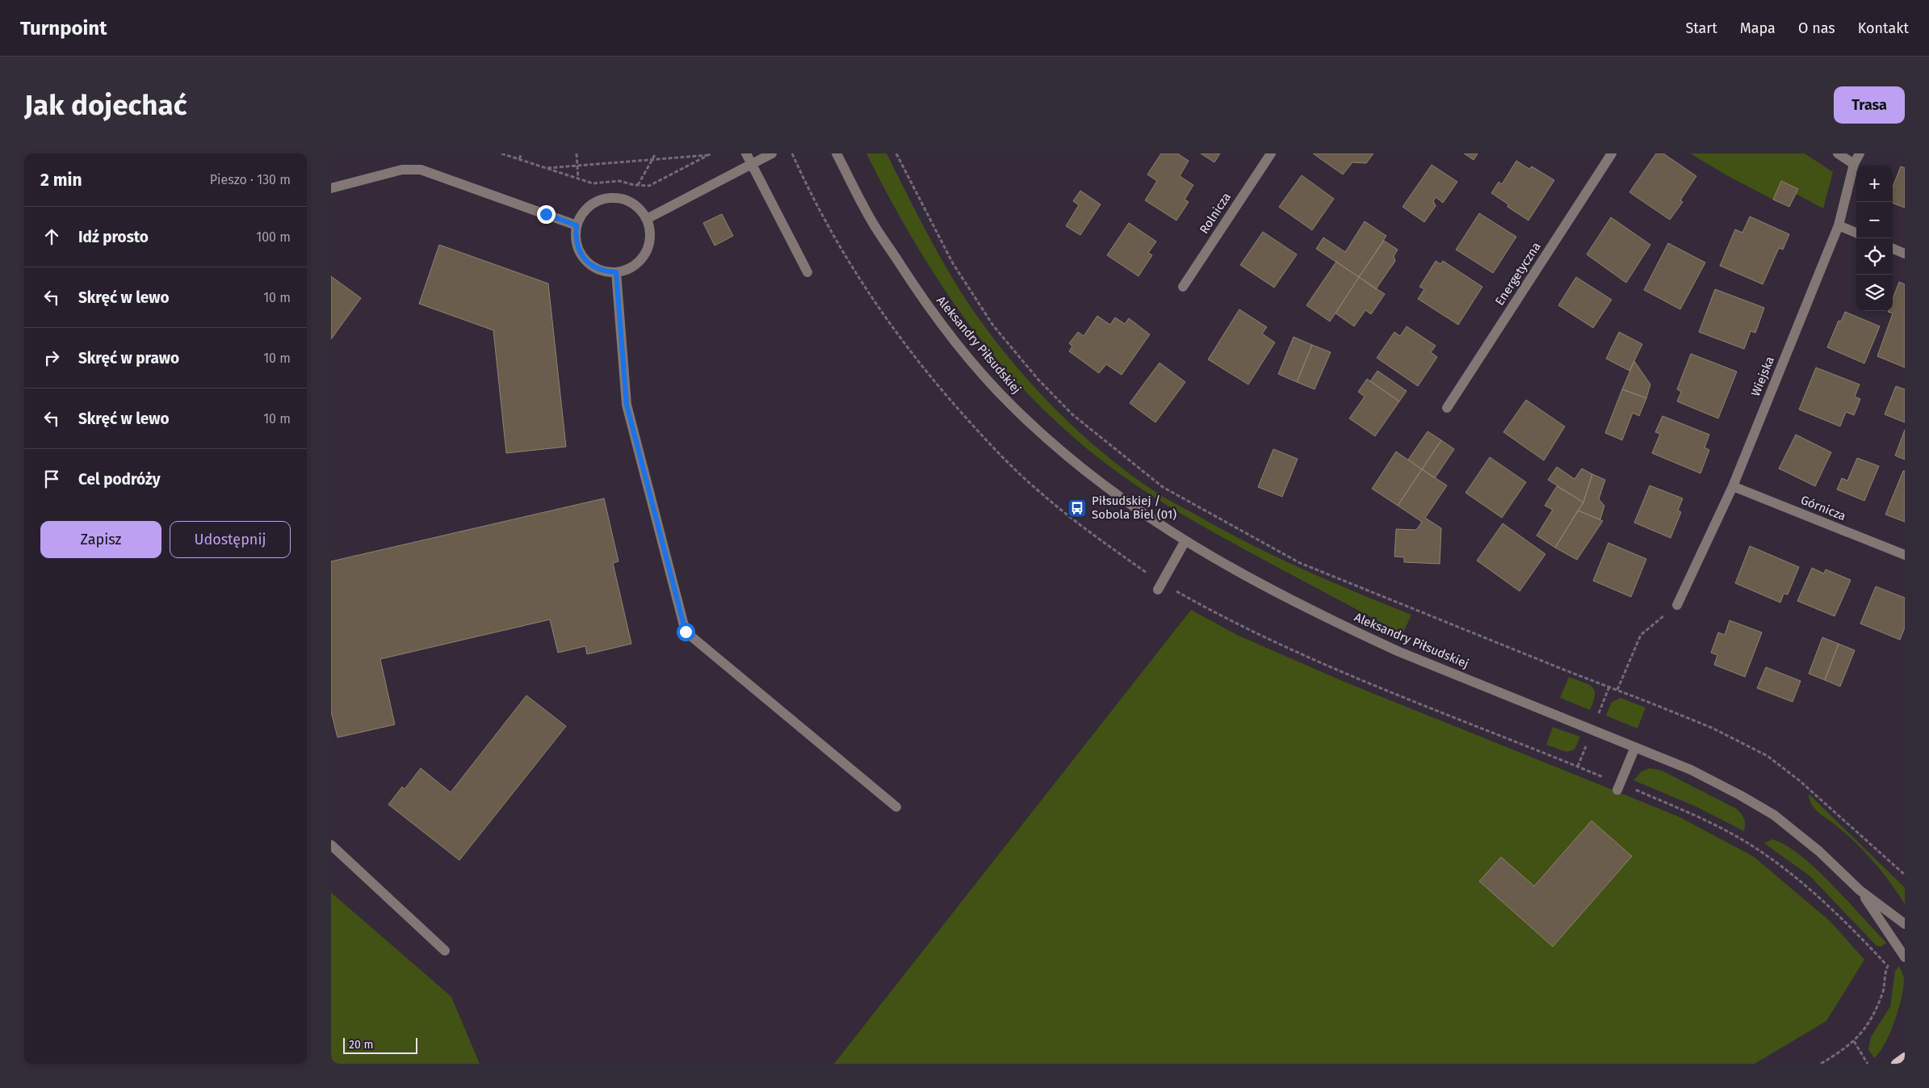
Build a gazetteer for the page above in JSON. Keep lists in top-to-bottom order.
{
  "streets": {
    "street": [
      "Rolnicza",
      "Energetyczna",
      "Aleksandry Piłsudskiej",
      "Wiejska",
      "Górnicza"
    ]
  },
  "crossings": [
    ["Wiejska", "Górnicza"]
  ],
  "places": {
    "bus stop": ["Piłsudskiej / Sobola Biel (01)"]
  },
  "scale_bar": "20 m",
  "page": {
    "header": "Turnpoint",
    "nav": [
      "Start",
      "Mapa",
      "O nas",
      "Kontakt"
    ],
    "buttons": [
      "Trasa",
      ["Zapisz", "Udostępnij"]
    ],
    "title": "Jak dojechać",
    "heading": ["2 min", "Pieszo · 130 m"],
    "map_buttons": ["+", "−"],
    "list": [
      ["Idź prosto", "100 m"],
      ["Skręć w lewo", "10 m"],
      ["Skręć w prawo", "10 m"],
      ["Skręć w lewo", "10 m"],
      "Cel podróży"
    ],
    "scale": "20 m"
  }
}
